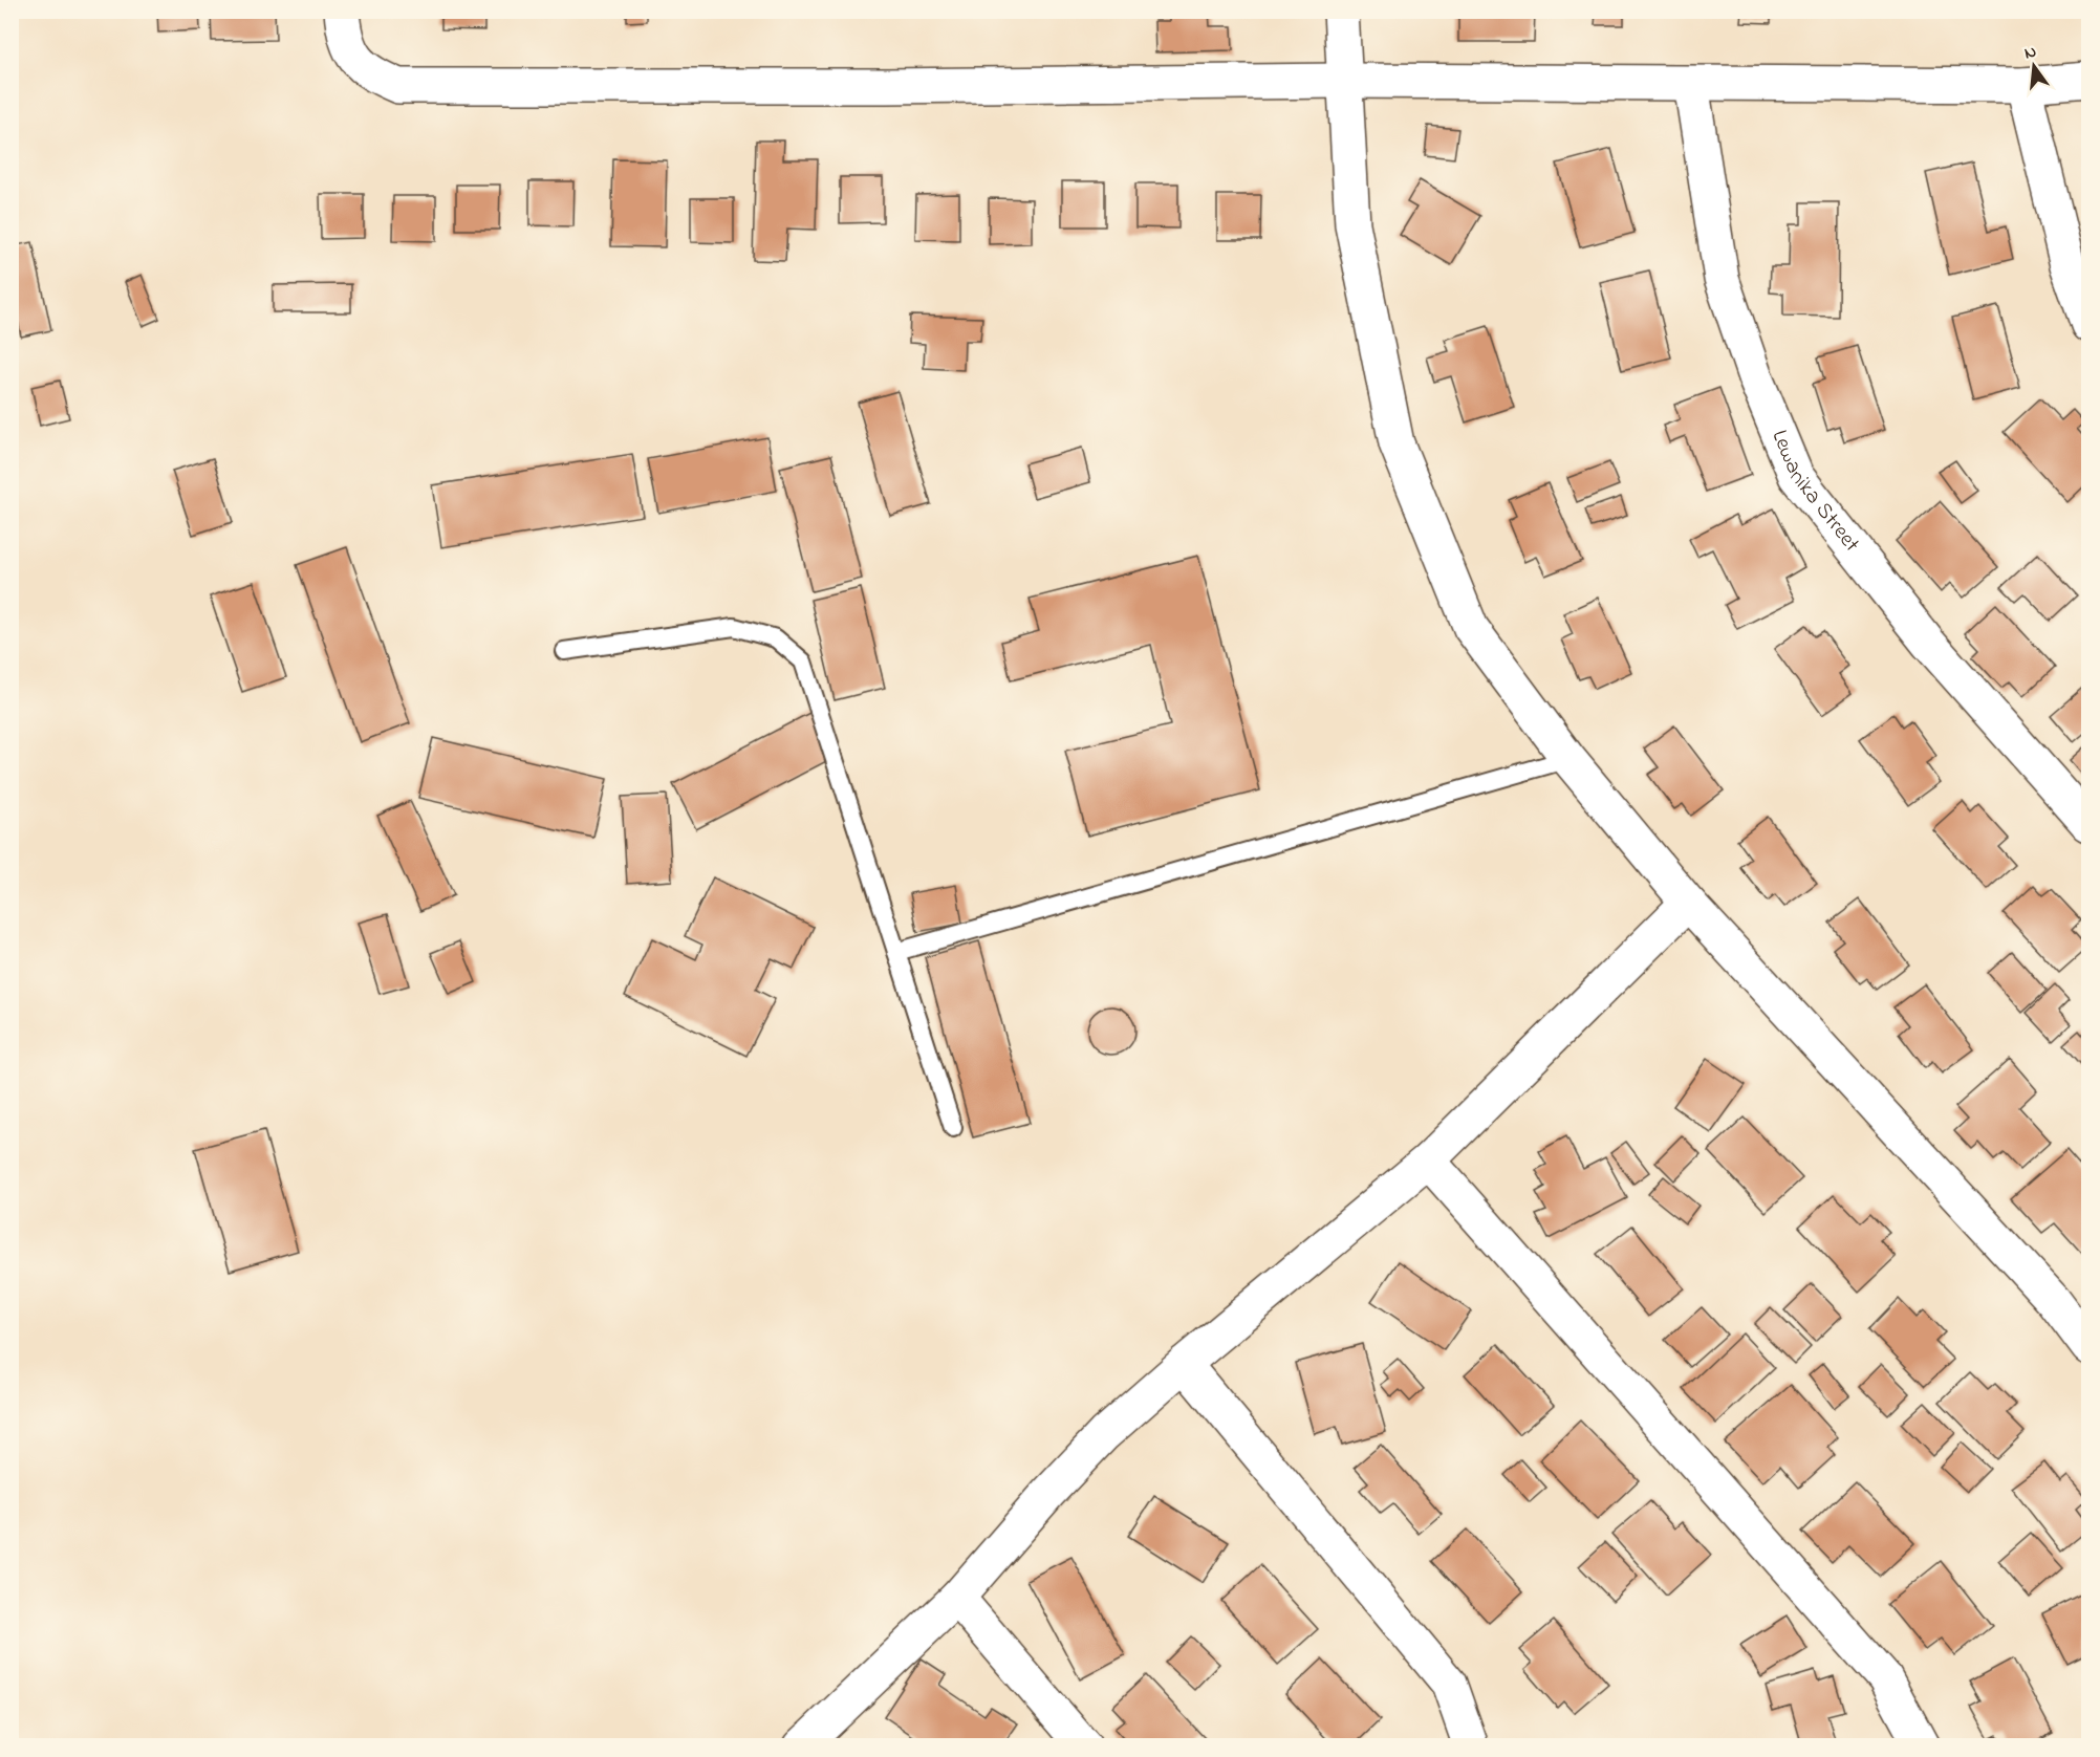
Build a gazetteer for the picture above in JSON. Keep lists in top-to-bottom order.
{
  "streets": {
    "street": ["Lewanika Street"]
  },
  "north": "top"
}
